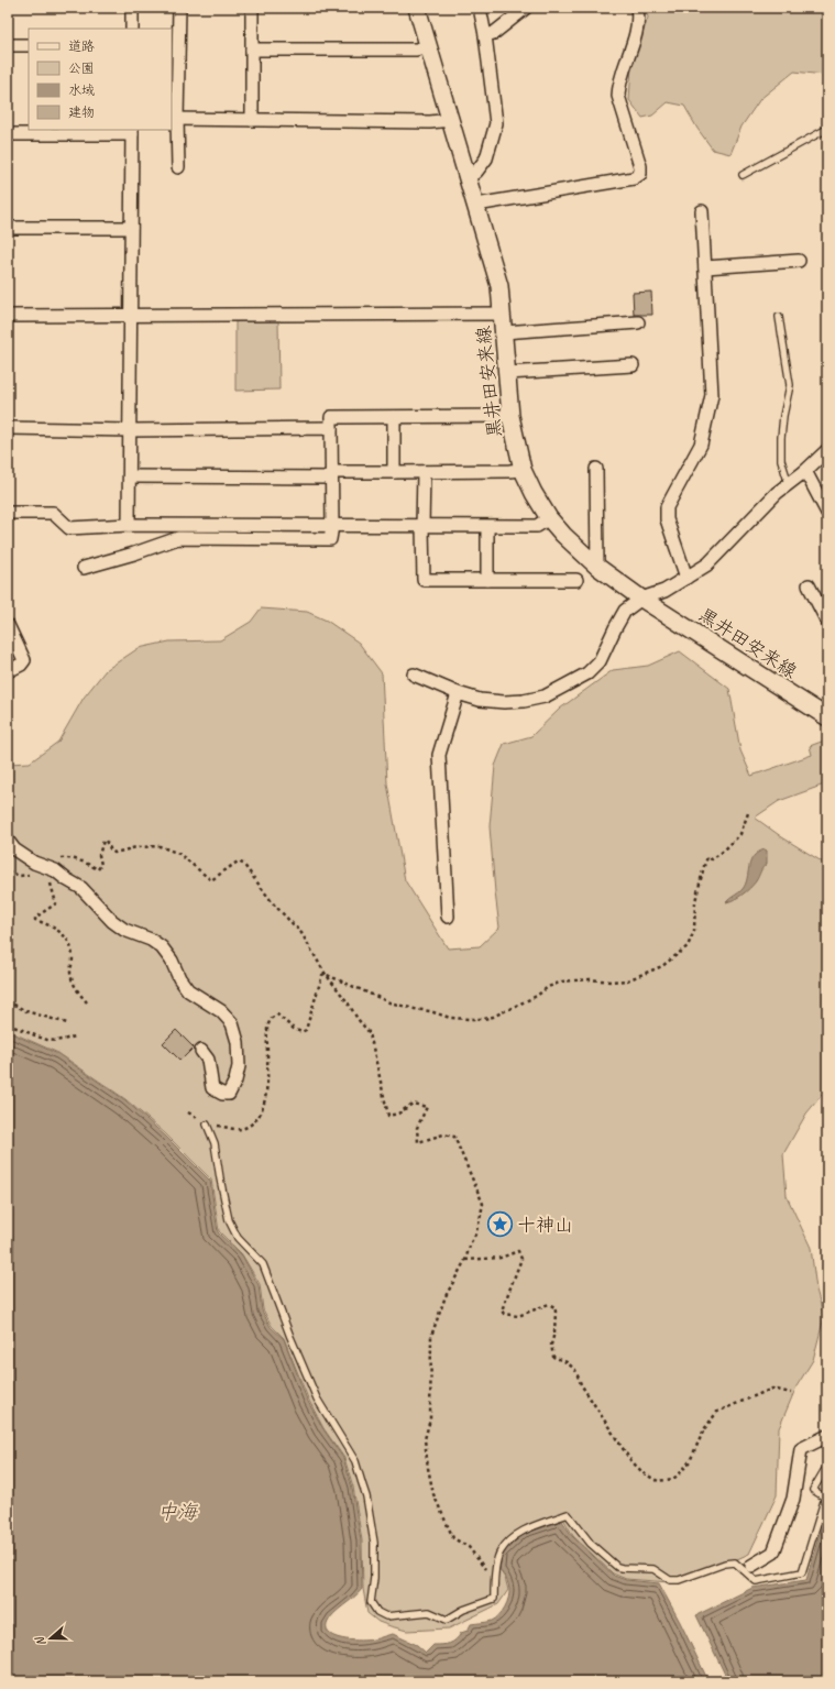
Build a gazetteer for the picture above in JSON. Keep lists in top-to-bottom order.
{
  "streets": {
    "main road": ["黒井田安来線"]
  },
  "water": ["中海"],
  "places": {
    "place": ["十神山"]
  },
  "legend": [
    "道路",
    "公園",
    "水域",
    "建物"
  ],
  "north": "left"
}
